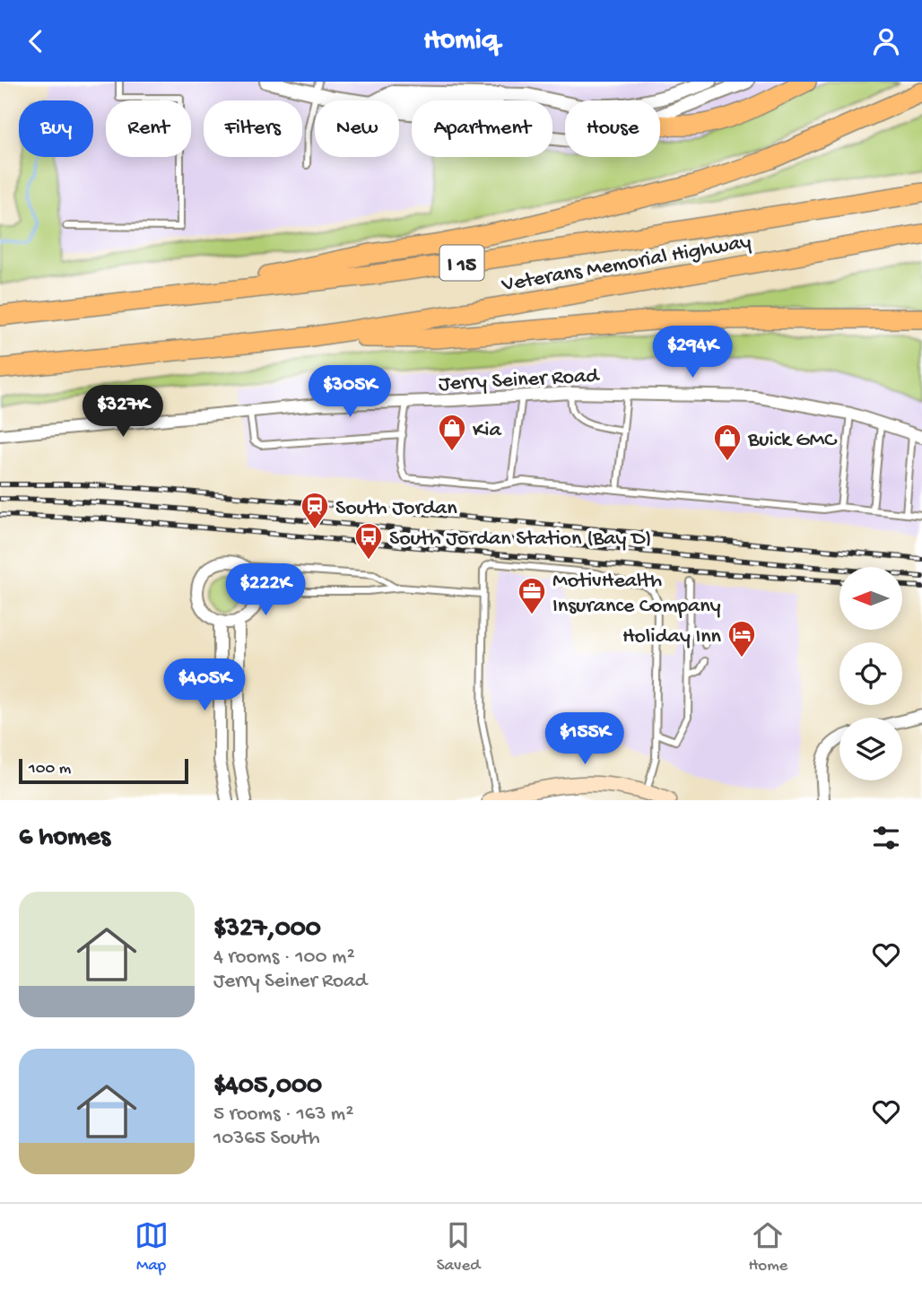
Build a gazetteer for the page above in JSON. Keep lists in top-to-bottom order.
{
  "streets": {
    "highway": ["Veterans Memorial Highway", "I 15"],
    "street": ["Jerry Seiner Road"]
  },
  "places": {
    "shop": ["Kia", "Buick GMC"],
    "station": ["South Jordan"],
    "bus stop": ["South Jordan Station (Bay D)"],
    "office": ["MotivHealth Insurance Company"],
    "hotel": ["Holiday Inn"]
  },
  "scale_bar": "100 m",
  "north": "left",
  "page": {
    "header": "Homiq",
    "chip": [
      "Buy",
      "Rent",
      "Filters",
      "New",
      "Apartment",
      "House"
    ],
    "price": [
      "$294K",
      "$305K",
      "$327K",
      "$222K",
      "$405K",
      "$155K"
    ],
    "scale": "100 m",
    "heading": "6 homes",
    "list": [
      {
        "name": "$327,000",
        "note": "4 rooms · 100 m² · Jerry Seiner Road"
      },
      {
        "name": "$405,000",
        "note": "5 rooms · 163 m² · 10365 South"
      }
    ],
    "tabs": ["Map", "Saved", "Home"]
  }
}
